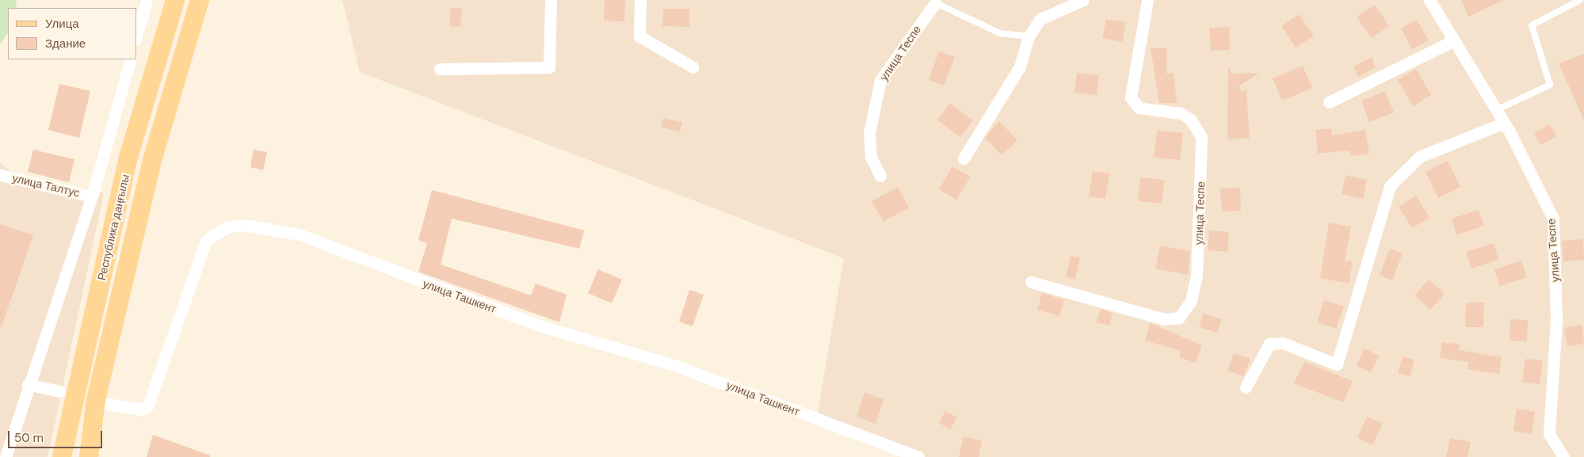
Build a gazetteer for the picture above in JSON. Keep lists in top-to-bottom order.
{
  "streets": {
    "main road": ["Республика даңғылы"],
    "street": ["улица Теспе", "улица Талтус", "улица Ташкент"]
  },
  "legend": ["Улица", "Здание"],
  "scale_bar": "50 m"
}
